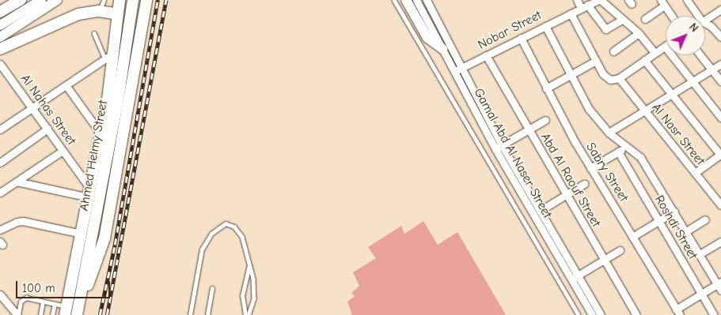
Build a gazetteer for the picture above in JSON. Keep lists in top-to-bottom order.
{
  "streets": {
    "main road": ["Ahmed Helmy Street"],
    "street": [
      "Nobar Street",
      "Al Nahas Street",
      "Al Nasr Street",
      "Gamal Abd Al Naser Street",
      "Sabry Street",
      "Abd Al Raouf Street",
      "Roshdi Street"
    ]
  },
  "crossings": [
    ["Nobar Street", "Gamal Abd Al Naser Street"],
    ["Nobar Street", "Sabry Street"],
    ["Nobar Street", "Abd Al Raouf Street"],
    ["Al Nahas Street", "Ahmed Helmy Street"]
  ],
  "scale_bar": "100 m",
  "north": "top right"
}
